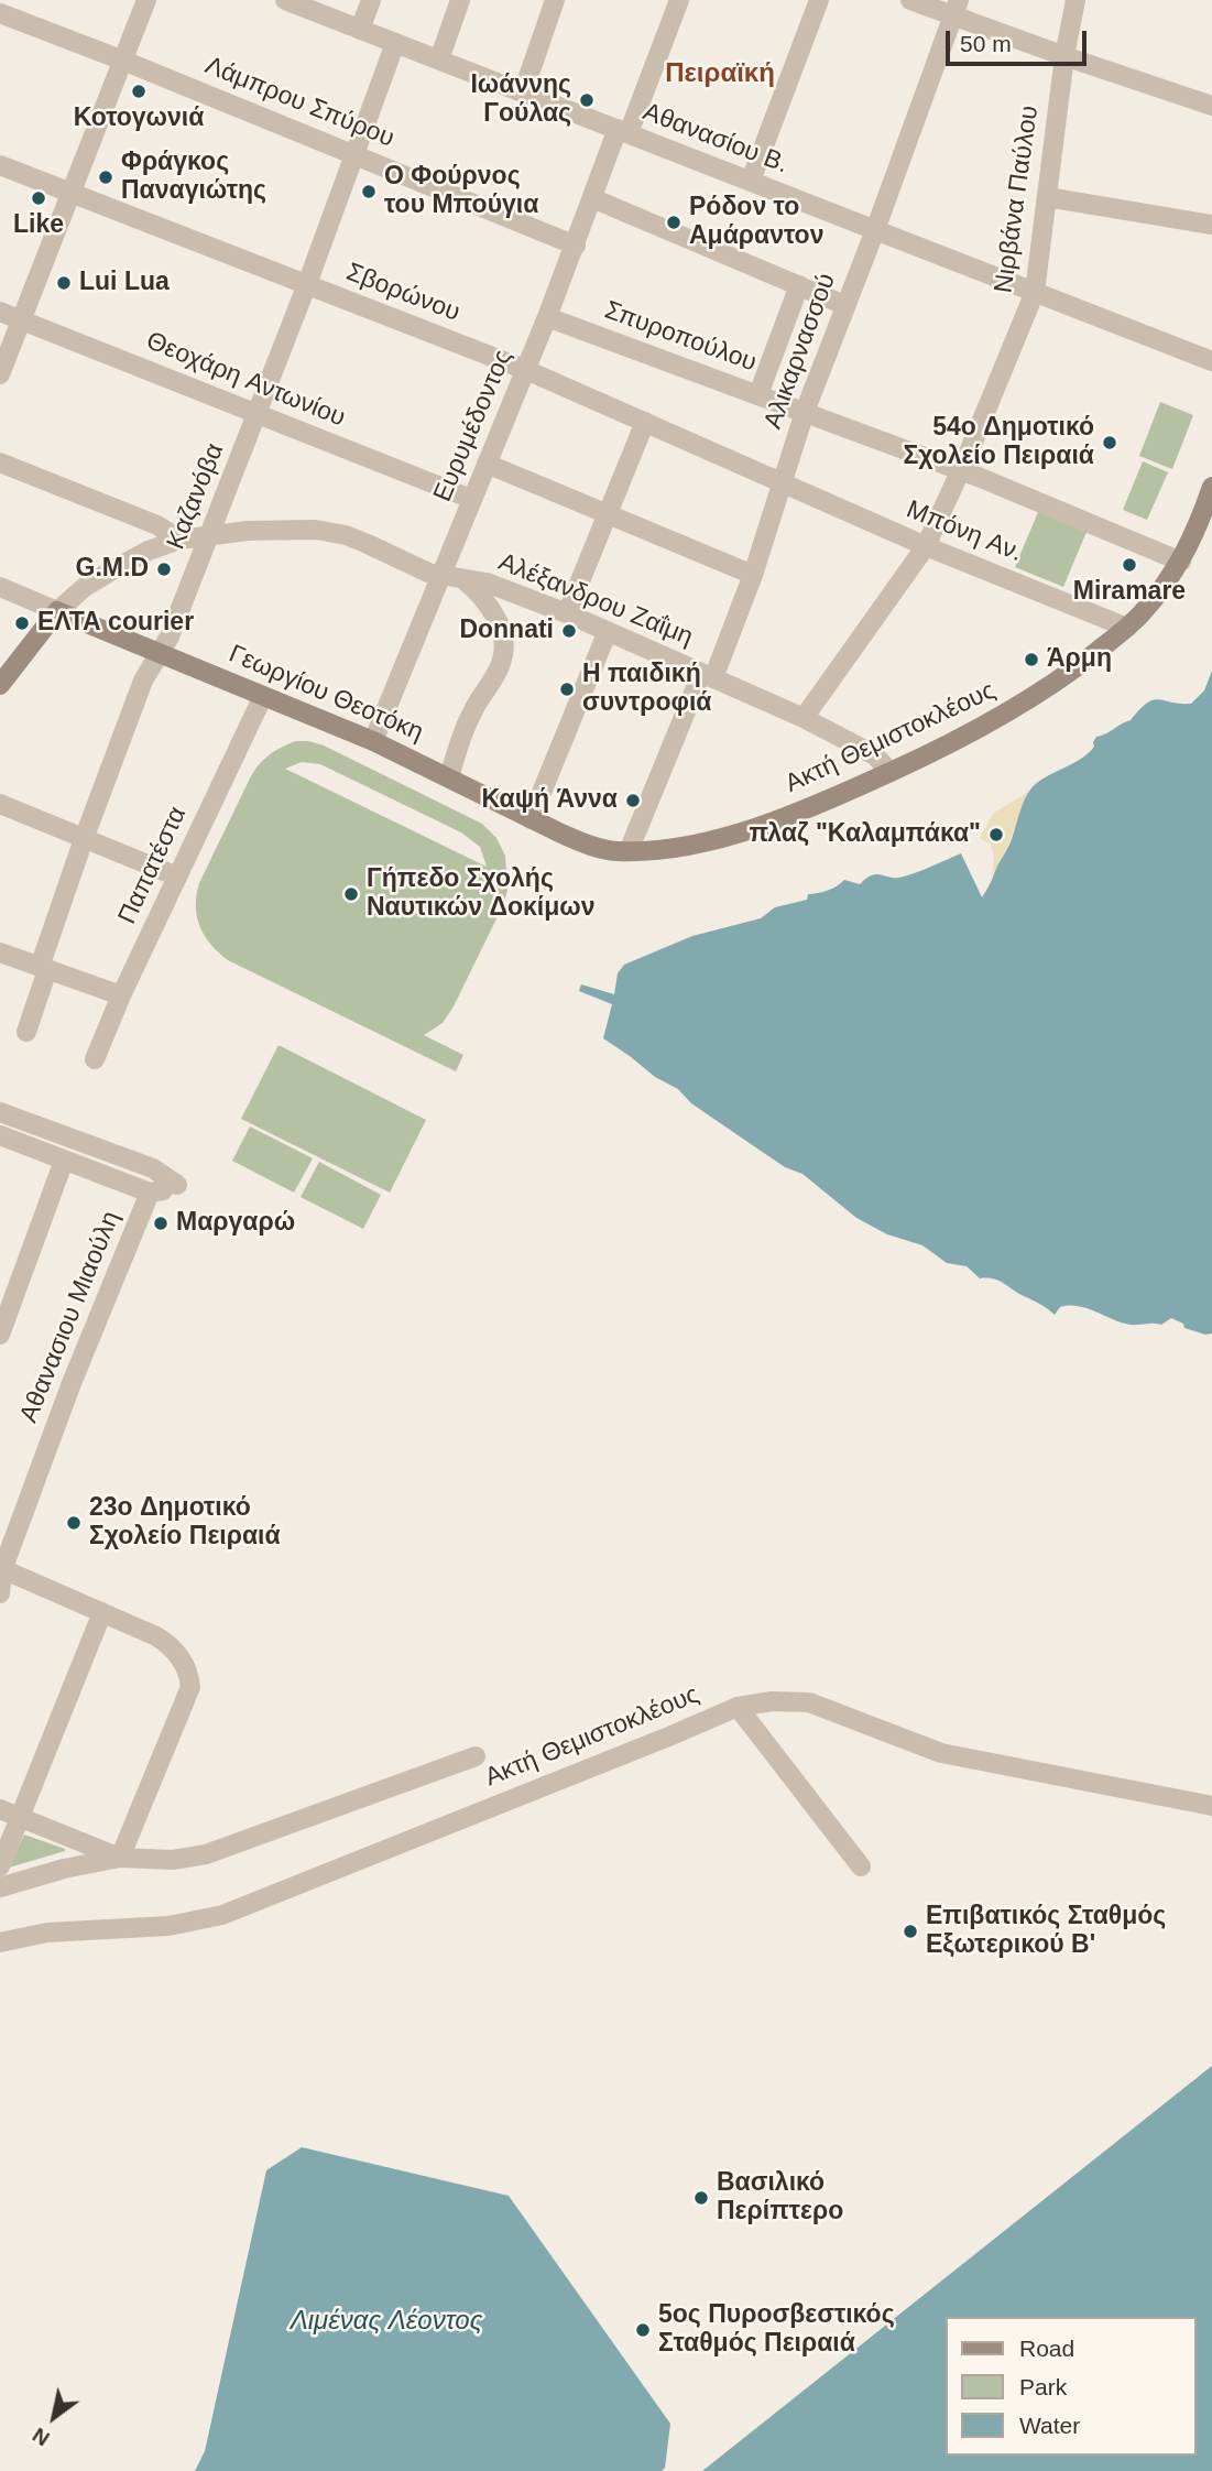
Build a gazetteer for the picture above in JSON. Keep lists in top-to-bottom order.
{
  "streets": {
    "main road": ["Γεωργίου Θεοτόκη", "Ακτή Θεμιστοκλέους"],
    "street": [
      "Λάμπρου Σπύρου",
      "Αθανασίου Β.",
      "Νιρβάνα Παύλου",
      "Σβορώνου",
      "Σπυροπούλου",
      "Αλικαρνασσού",
      "Θεοχάρη Αντωνίου",
      "Ευρυμέδοντος",
      "Καζανόβα",
      "Μπόνη Αν.",
      "Αλέξανδρου Ζαΐμη",
      "Παπατέστα",
      "Αθανασιου Μιαούλη"
    ]
  },
  "crossings": [
    ["Λάμπρου Σπύρου", "Ευρυμέδοντος"],
    ["Λάμπρου Σπύρου", "Καζανόβα"],
    ["Αθανασίου Β.", "Νιρβάνα Παύλου"],
    ["Αθανασίου Β.", "Αλικαρνασσού"],
    ["Αθανασίου Β.", "Ευρυμέδοντος"],
    ["Αθανασίου Β.", "Καζανόβα"],
    ["Νιρβάνα Παύλου", "Σπυροπούλου"],
    ["Νιρβάνα Παύλου", "Μπόνη Αν."],
    ["Νιρβάνα Παύλου", "Αλέξανδρου Ζαΐμη"],
    ["Σβορώνου", "Αλικαρνασσού"],
    ["Σβορώνου", "Ευρυμέδοντος"],
    ["Σβορώνου", "Καζανόβα"],
    ["Σβορώνου", "Μπόνη Αν."],
    ["Σπυροπούλου", "Αλικαρνασσού"],
    ["Σπυροπούλου", "Ευρυμέδοντος"],
    ["Σπυροπούλου", "Ακτή Θεμιστοκλέους"],
    ["Αλικαρνασσού", "Μπόνη Αν."],
    ["Αλικαρνασσού", "Αλέξανδρου Ζαΐμη"],
    ["Αλικαρνασσού", "Γεωργίου Θεοτόκη"],
    ["Αλικαρνασσού", "Ακτή Θεμιστοκλέους"],
    ["Θεοχάρη Αντωνίου", "Ευρυμέδοντος"],
    ["Θεοχάρη Αντωνίου", "Καζανόβα"],
    ["Ευρυμέδοντος", "Αλέξανδρου Ζαΐμη"],
    ["Ευρυμέδοντος", "Γεωργίου Θεοτόκη"],
    ["Καζανόβα", "Αλέξανδρου Ζαΐμη"],
    ["Καζανόβα", "Γεωργίου Θεοτόκη"],
    ["Μπόνη Αν.", "Ακτή Θεμιστοκλέους"],
    ["Αλέξανδρου Ζαΐμη", "Γεωργίου Θεοτόκη"],
    ["Αλέξανδρου Ζαΐμη", "Ακτή Θεμιστοκλέους"],
    ["Γεωργίου Θεοτόκη", "Ακτή Θεμιστοκλέους"],
    ["Γεωργίου Θεοτόκη", "Παπατέστα"]
  ],
  "districts": ["Πειραϊκή"],
  "water": ["Λιμένας Λέοντος"],
  "places": [
    "Κοτογωνιά",
    "Ιωάννης Γούλας",
    "Φράγκος Παναγιώτης",
    "Ο Φούρνος του Μπούγια",
    "Like",
    "Ρόδον το Αμάραντον",
    "Lui Lua",
    "54ο Δημοτικό Σχολείο Πειραιά",
    "Miramare",
    "G.M.D",
    "ΕΛΤΑ courier",
    "Donnati",
    "Άρμη",
    "Η παιδική συντροφιά",
    "Καψή Άννα",
    "πλαζ \"Καλαμπάκα\"",
    "Γήπεδο Σχολής Ναυτικών Δοκίμων",
    "Μαργαρώ",
    "23ο Δημοτικό Σχολείο Πειραιά",
    "Επιβατικός Σταθμός Εξωτερικού Β'",
    "Βασιλικό Περίπτερο",
    "5ος Πυροσβεστικός Σταθμός Πειραιά"
  ],
  "legend": ["Road", "Park", "Water"],
  "scale_bar": "50 m",
  "north": "bottom left"
}
